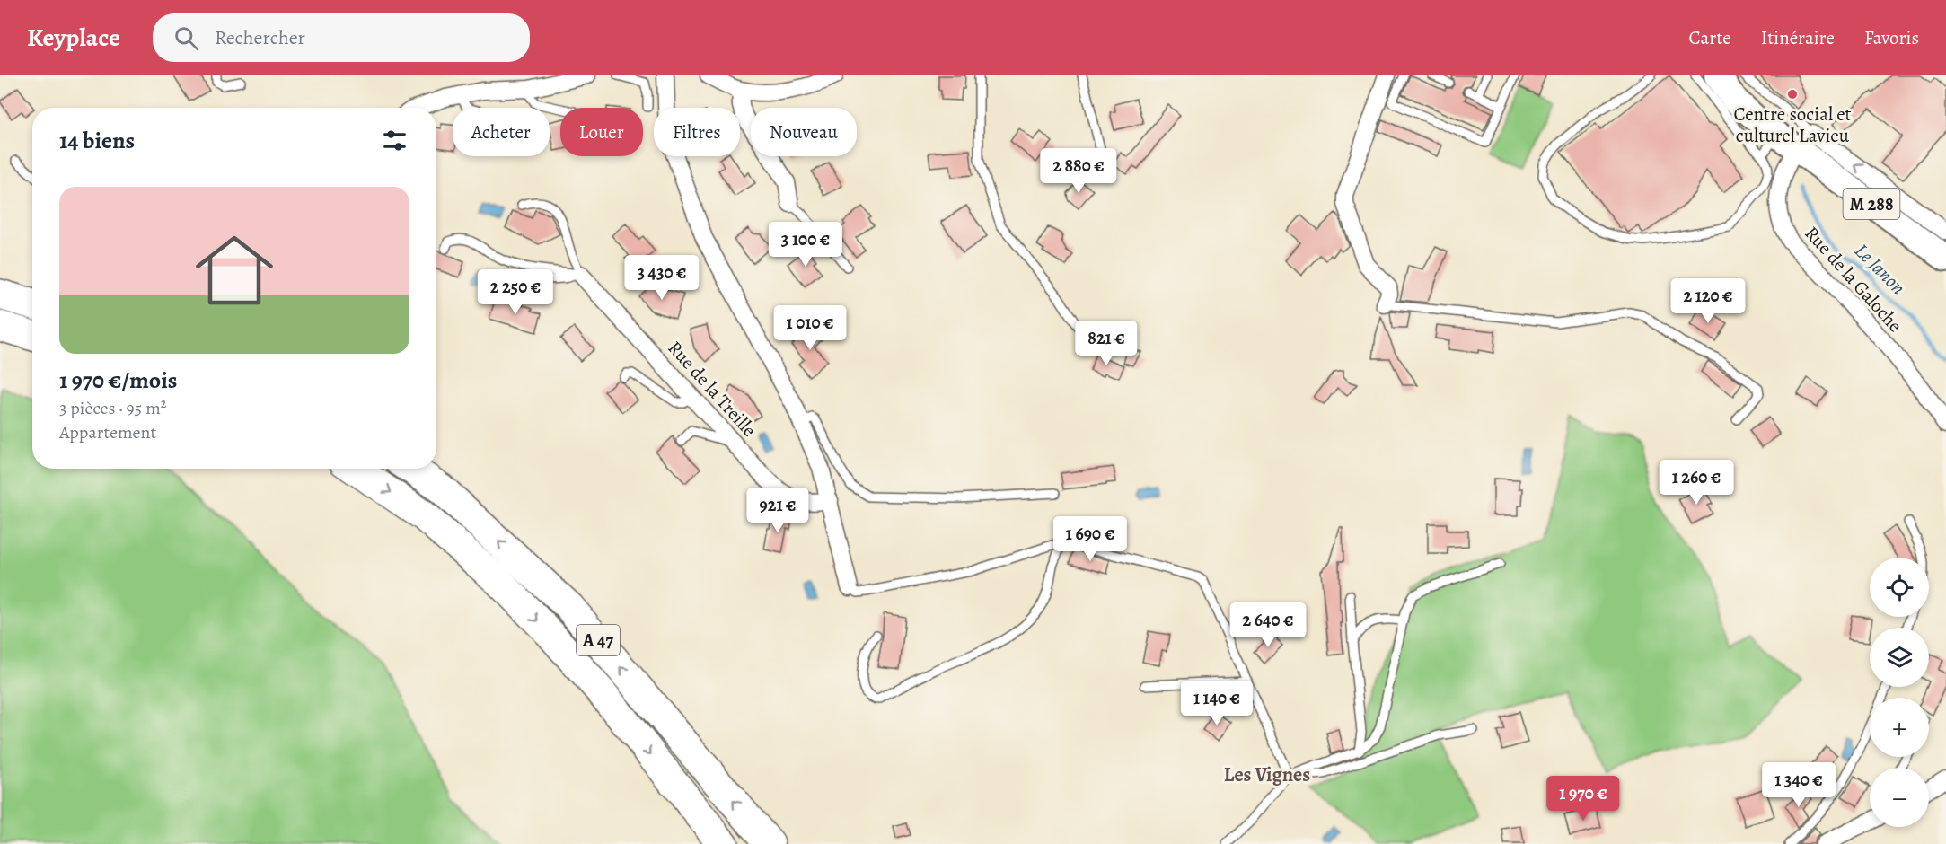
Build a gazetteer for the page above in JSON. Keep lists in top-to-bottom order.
{
  "streets": {
    "highway": ["A 47"],
    "main road": ["M 288"],
    "street": ["Rue de la Galoche", "Rue de la Treille"]
  },
  "crossings": [
    ["M 288", "Rue de la Galoche"]
  ],
  "districts": ["Les Vignes"],
  "water": ["Le Janon"],
  "places": ["Centre social et culturel Lavieu"],
  "page": {
    "header": "Keyplace",
    "search": "Rechercher",
    "nav": ["Carte", "Itinéraire", "Favoris"],
    "chip": [
      "Acheter",
      "Louer",
      "Filtres",
      "Nouveau"
    ],
    "heading": "14 biens",
    "price": [
      "2 880 €",
      "3 100 €",
      "3 430 €",
      "2 250 €",
      "2 120 €",
      "1 010 €",
      "821 €",
      "1 260 €",
      "921 €",
      "1 690 €",
      "2 640 €",
      "1 140 €",
      "1 340 €",
      "1 970 €"
    ],
    "list": [
      {
        "name": "1 970 €/mois",
        "note": "3 pièces · 95 m² · Appartement"
      }
    ],
    "map_buttons": ["+", "−"]
  }
}
